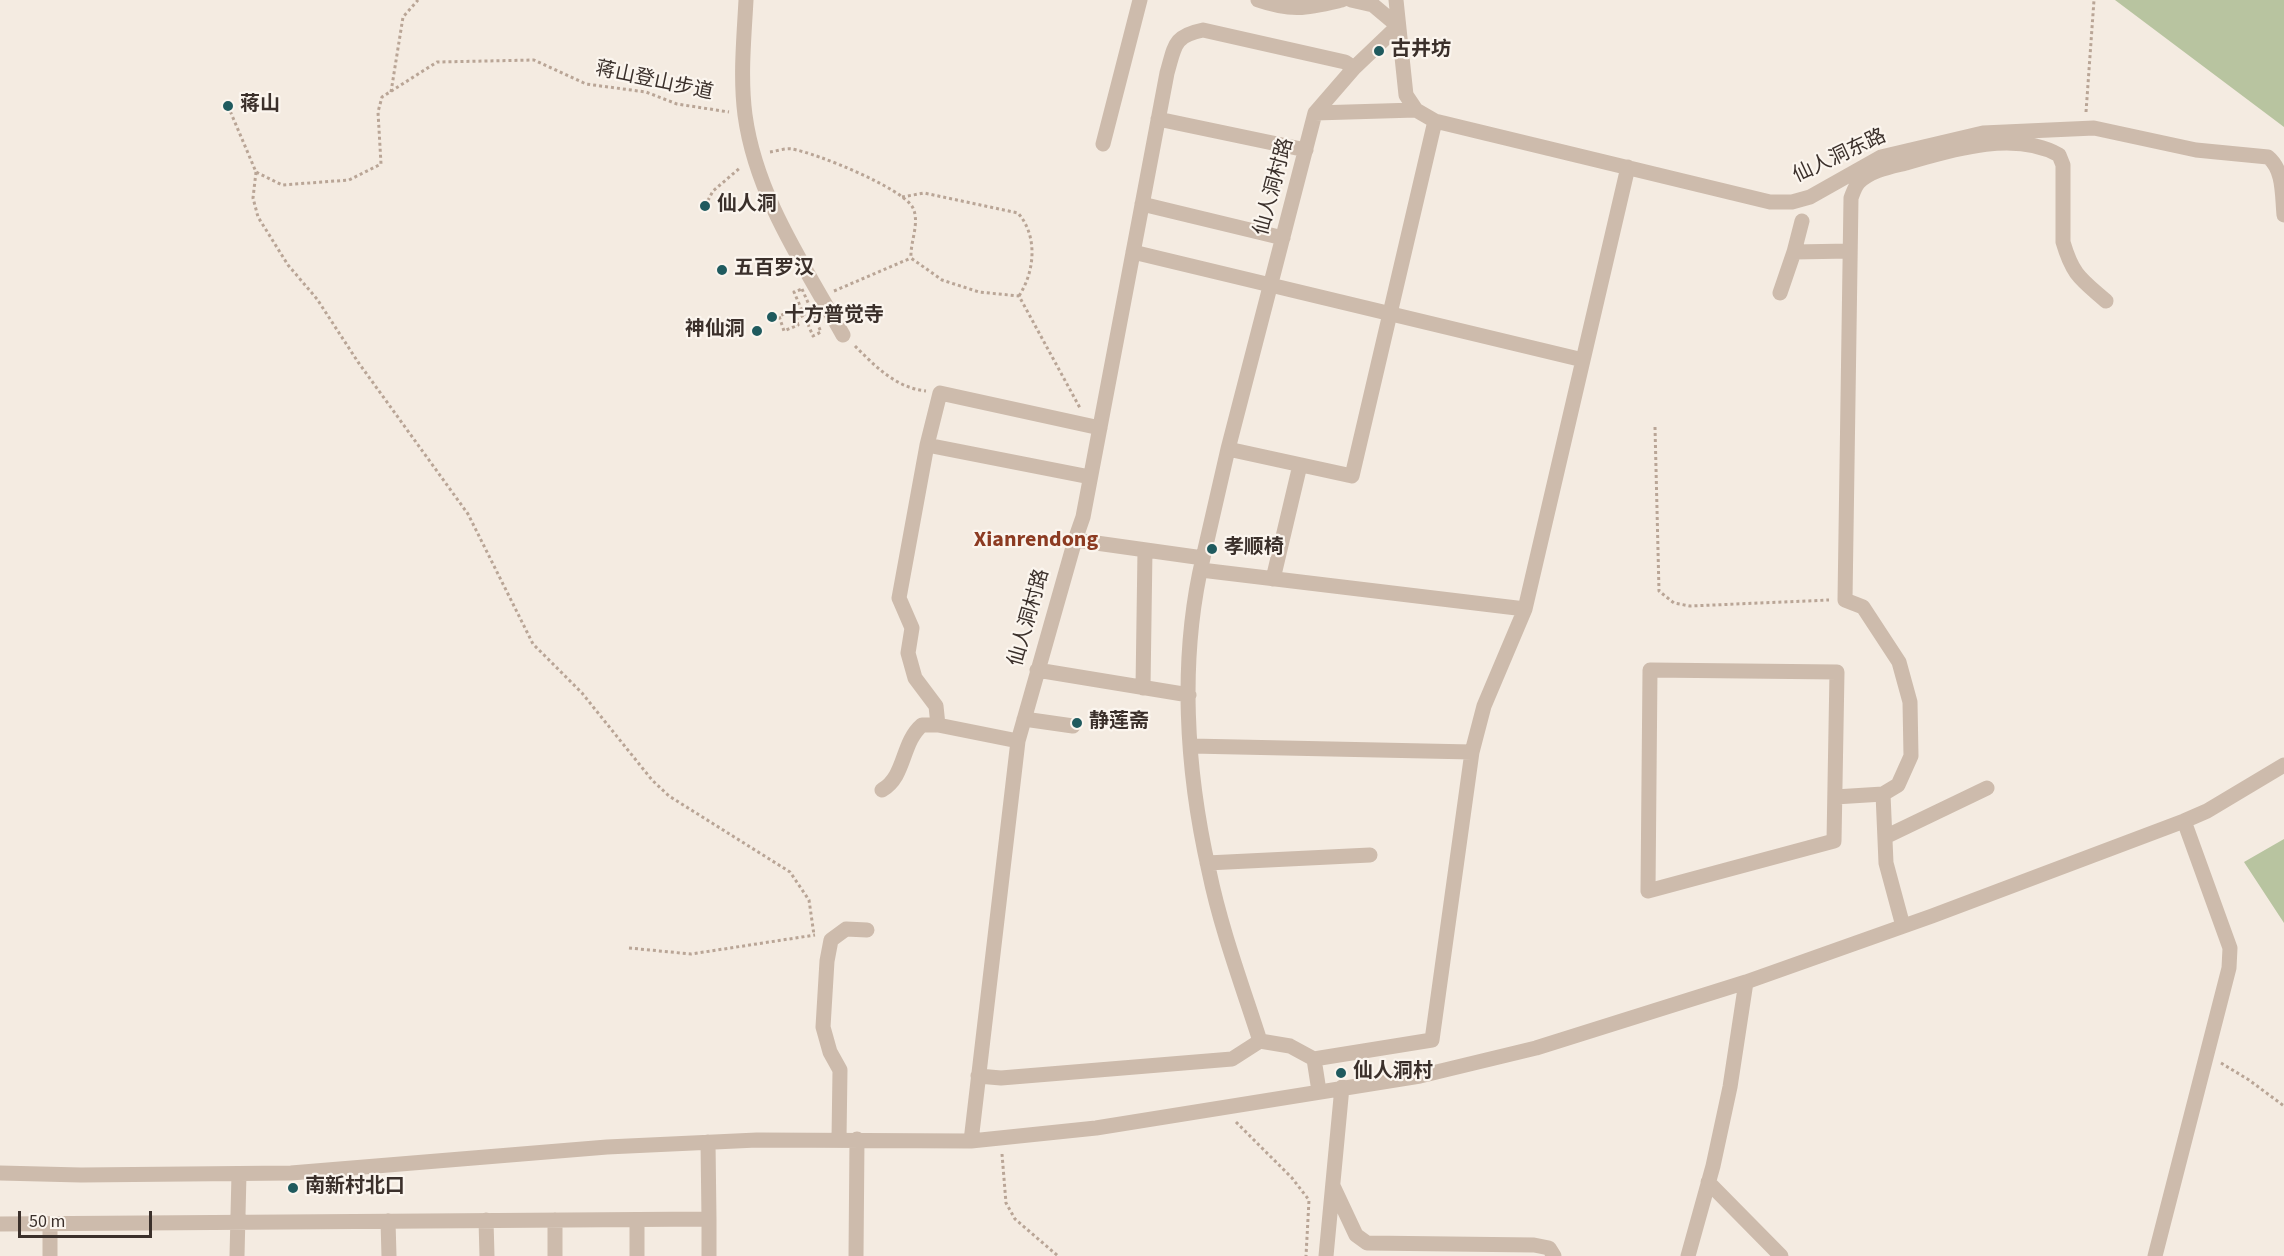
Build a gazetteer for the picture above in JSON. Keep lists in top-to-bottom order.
{
  "streets": {
    "street": ["仙人洞东路", "仙人洞村路"],
    "path": ["蒋山登山步道"]
  },
  "districts": ["Xianrendong"],
  "places": [
    "古井坊",
    "蒋山",
    "仙人洞",
    "五百罗汉",
    "十方普觉寺",
    "神仙洞",
    "孝顺椅",
    "静莲斋",
    "仙人洞村",
    "南新村北口"
  ],
  "scale_bar": "50 m"
}
